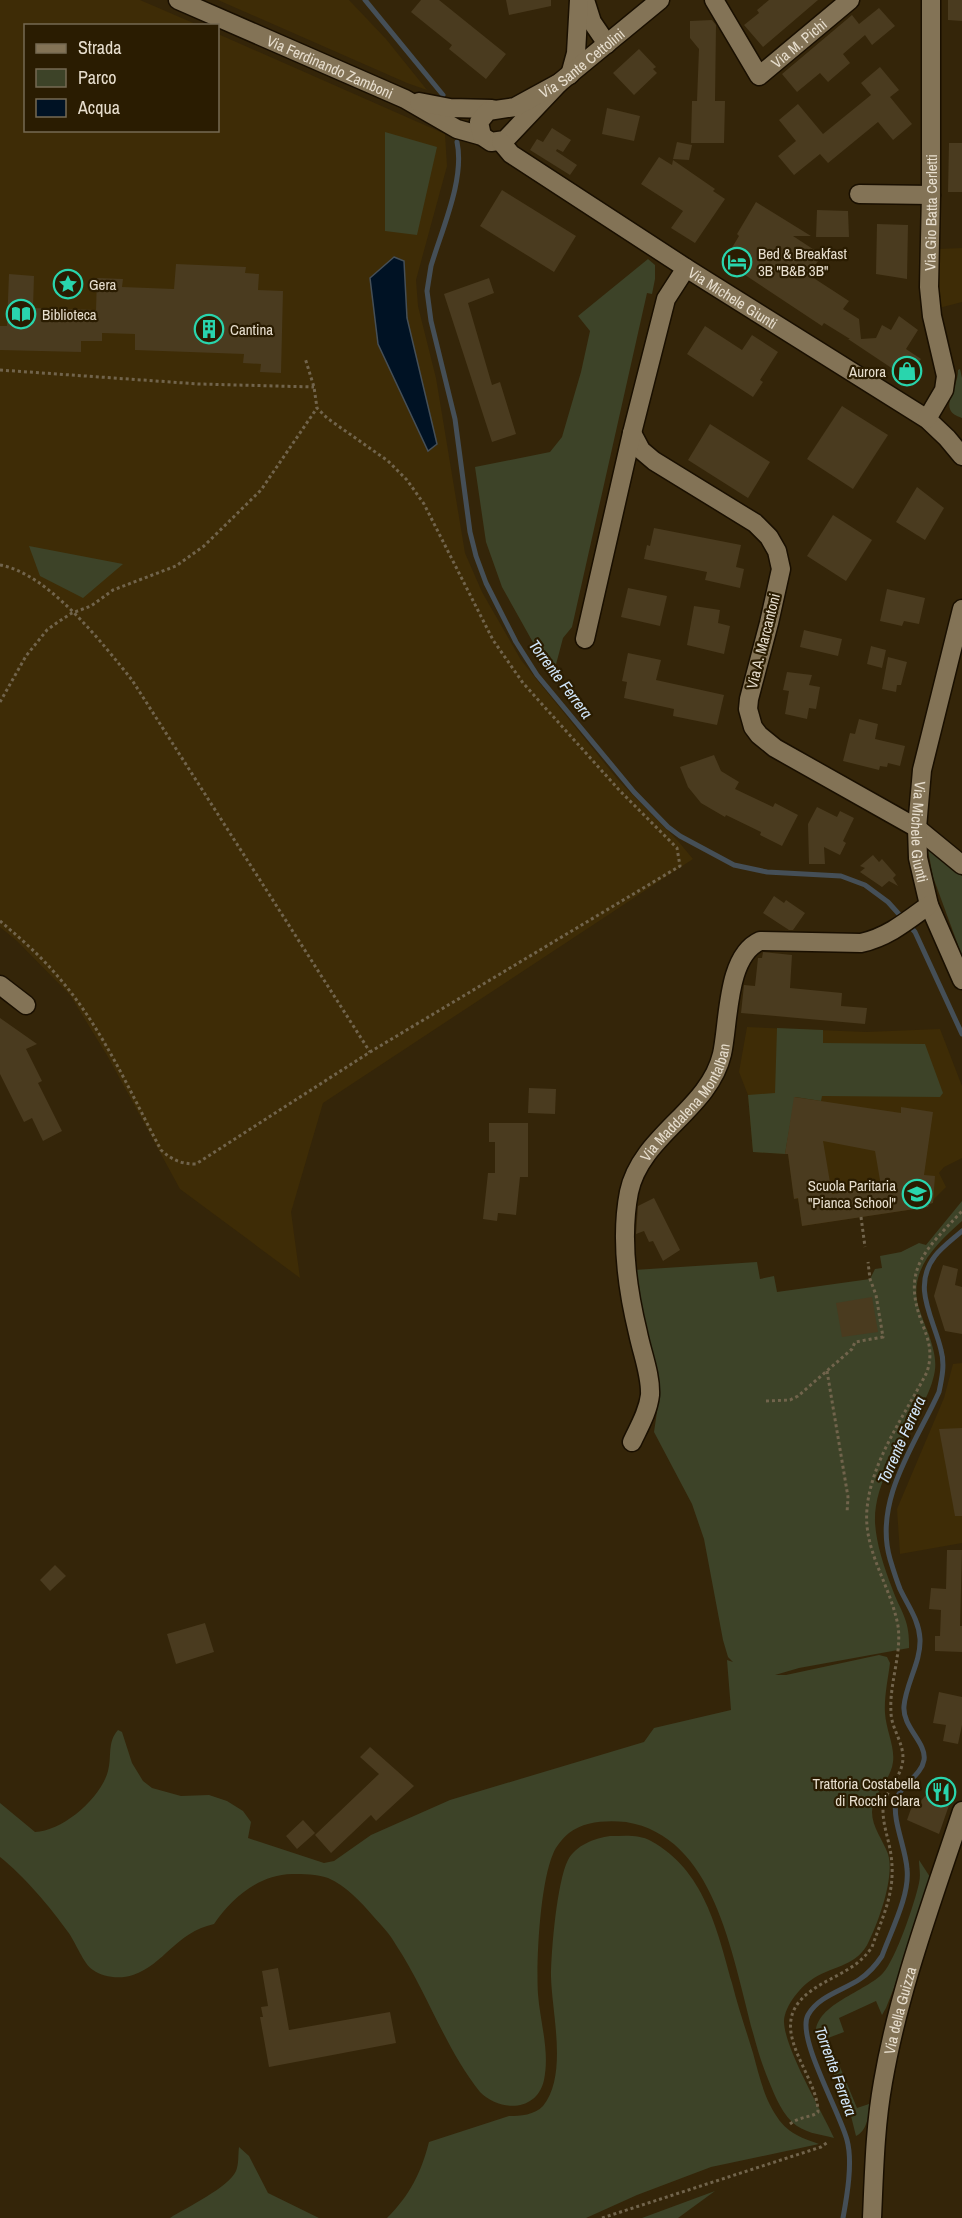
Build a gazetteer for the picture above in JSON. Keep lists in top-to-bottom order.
{
  "streets": {
    "street": [
      "Via M. Pichi",
      "Via Sante Cettolini",
      "Via Ferdinando Zamboni",
      "Via Gio Batta Cerletti",
      "Via Michele Giunti",
      "Via A. Marcantoni",
      "Via Maddalena Montalban",
      "Via della Guizza"
    ]
  },
  "crossings": [
    ["Via Sante Cettolini", "Via Ferdinando Zamboni"],
    ["Via Sante Cettolini", "Via Michele Giunti"],
    ["Via Ferdinando Zamboni", "Via Michele Giunti"],
    ["Via Gio Batta Cerletti", "Via Michele Giunti"],
    ["Via Michele Giunti", "Via A. Marcantoni"],
    ["Via Michele Giunti", "Via Maddalena Montalban"]
  ],
  "water": ["Torrente Ferrera"],
  "places": {
    "hotel": ["Bed & Breakfast 3B \"B&B 3B\""],
    "place": ["Gera"],
    "library": ["Biblioteca"],
    "building": ["Cantina"],
    "shop": ["Aurora"],
    "school or university": ["Scuola Paritaria \"Pianca School\""],
    "restaurant": ["Trattoria Costabella di Rocchi Clara"]
  },
  "legend": ["Strada", "Parco", "Acqua"]
}
